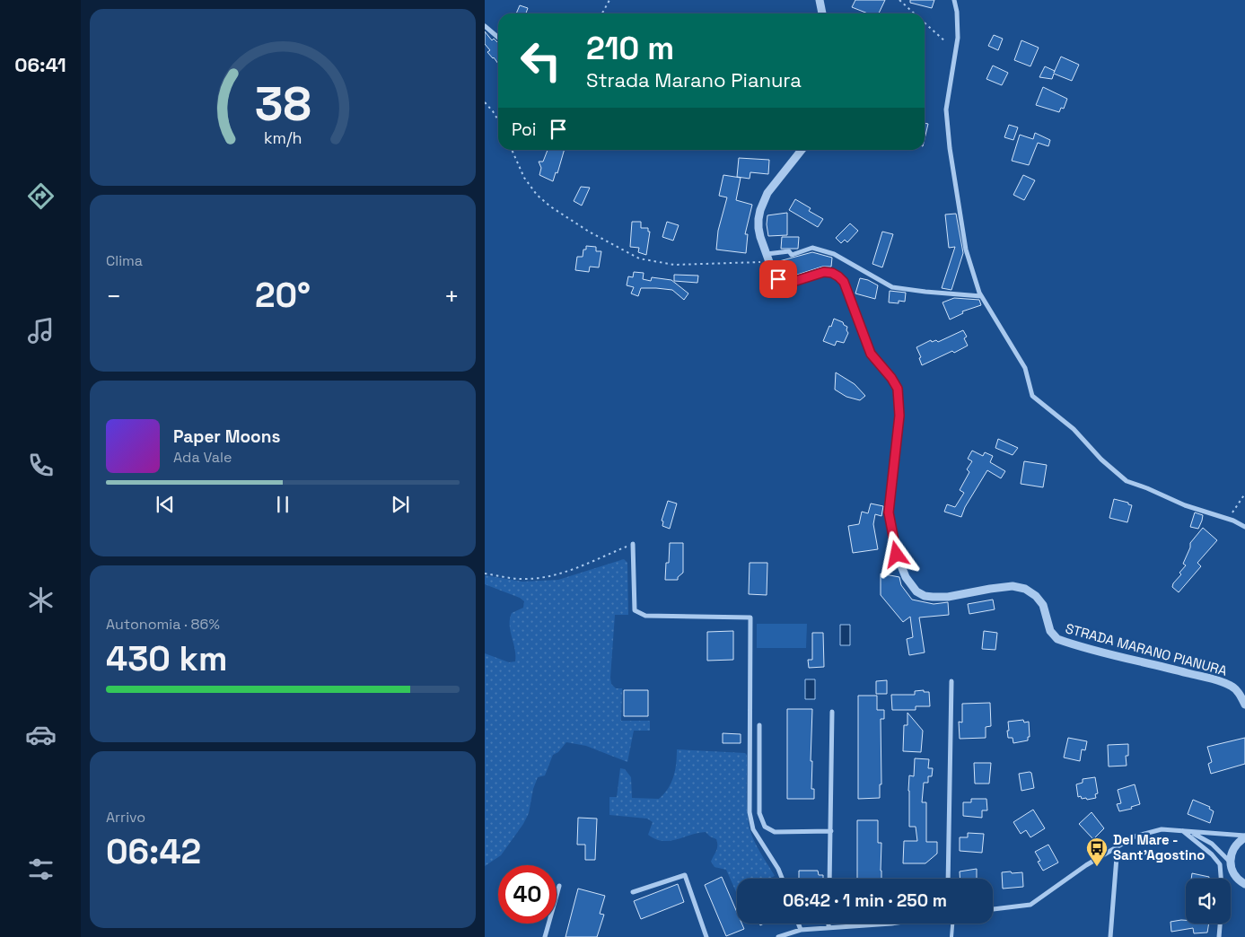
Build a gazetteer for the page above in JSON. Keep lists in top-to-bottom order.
{
  "streets": {
    "street": ["STRADA MARANO PIANURA"]
  },
  "places": {
    "bus stop": ["Del Mare - Sant'Agostino"]
  },
  "page": {
    "tabs": "06:41",
    "turn": ["210 m", "Strada Marano Pianura"],
    "then": "Poi",
    "tile": [
      "Clima",
      ["Autonomia · 86%", "430 km"],
      ["Arrivo", "06:42"]
    ],
    "heat": ["−", "20°", "+"],
    "song": ["Paper Moons", "Ada Vale"],
    "limit": "40",
    "trip": "06:42 · 1 min · 250 m",
    "gauge": ["38", "km/h"]
  }
}
